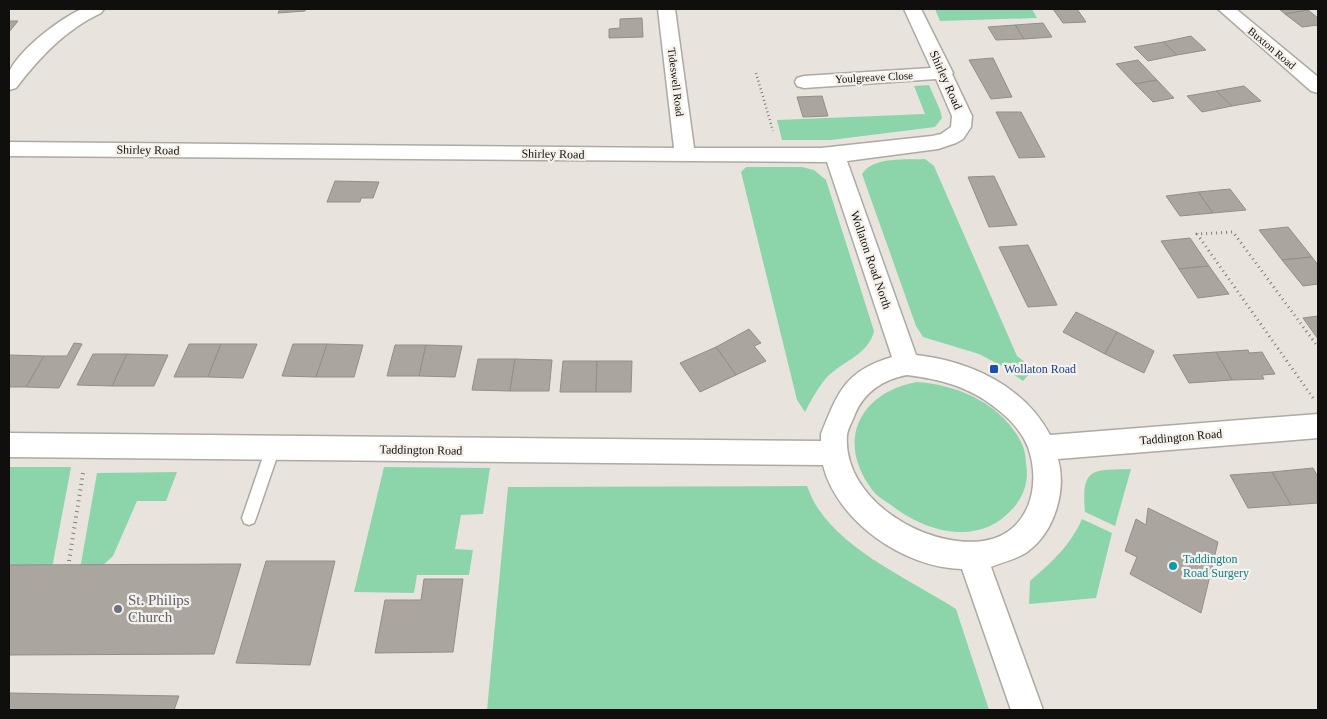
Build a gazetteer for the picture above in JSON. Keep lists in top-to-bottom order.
{
  "streets": {
    "street": [
      "Buxton Road",
      "Youlgreave Close",
      "Shirley Road",
      "Tideswell Road",
      "Wollaton Road North",
      "Taddington Road"
    ]
  },
  "crossings": [
    ["Youlgreave Close", "Shirley Road"],
    ["Shirley Road", "Tideswell Road"],
    ["Shirley Road", "Wollaton Road North"]
  ],
  "places": {
    "transit": ["Wollaton Road"],
    "other": ["Taddington Road Surgery", "St. Philips Church"]
  }
}
